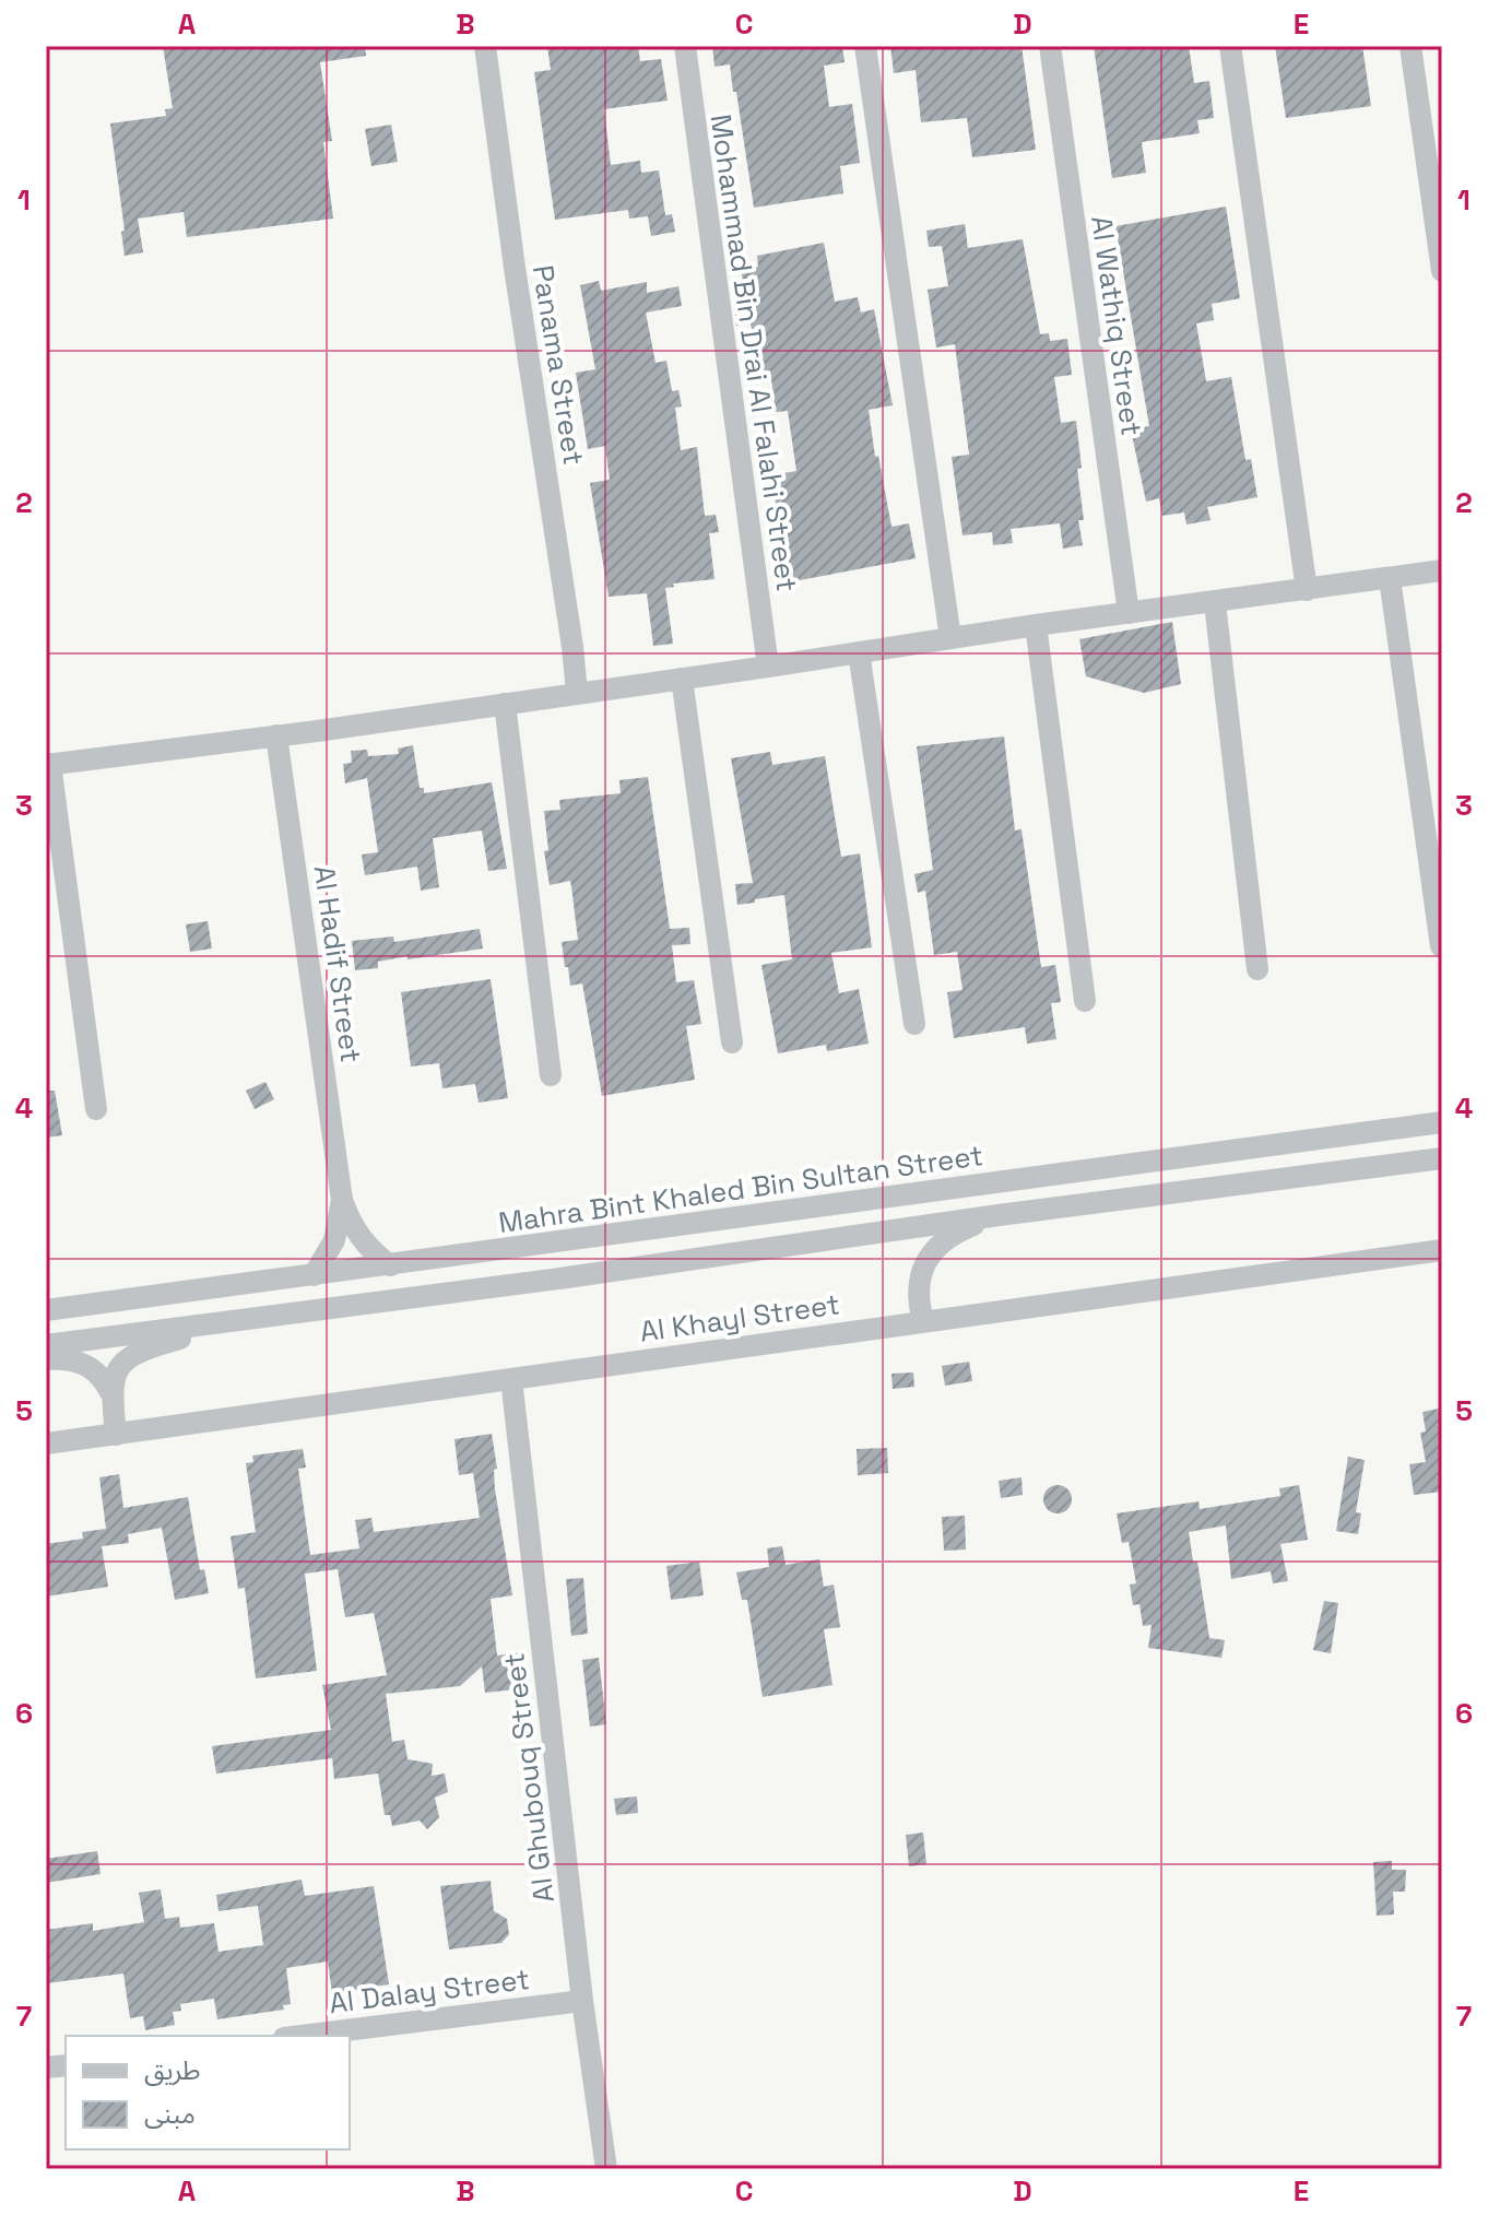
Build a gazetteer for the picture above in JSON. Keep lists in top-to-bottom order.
{
  "streets": {
    "street": [
      "Al Wathiq Street",
      "Mohammad Bin Drai Al Falahi Street",
      "Panama Street",
      "Al Hadif Street",
      "Mahra Bint Khaled Bin Sultan Street",
      "Al Khayl Street",
      "Al Ghubouq Street",
      "Al Dalay Street"
    ]
  },
  "crossings": [
    ["Al Hadif Street", "Mahra Bint Khaled Bin Sultan Street"],
    ["Al Khayl Street", "Al Ghubouq Street"],
    ["Al Ghubouq Street", "Al Dalay Street"]
  ],
  "legend": ["طريق", "مبنى"],
  "grid": {
    "columns": [
      "A",
      "B",
      "C",
      "D",
      "E"
    ],
    "rows": [
      "1",
      "2",
      "3",
      "4",
      "5",
      "6",
      "7"
    ]
  }
}
